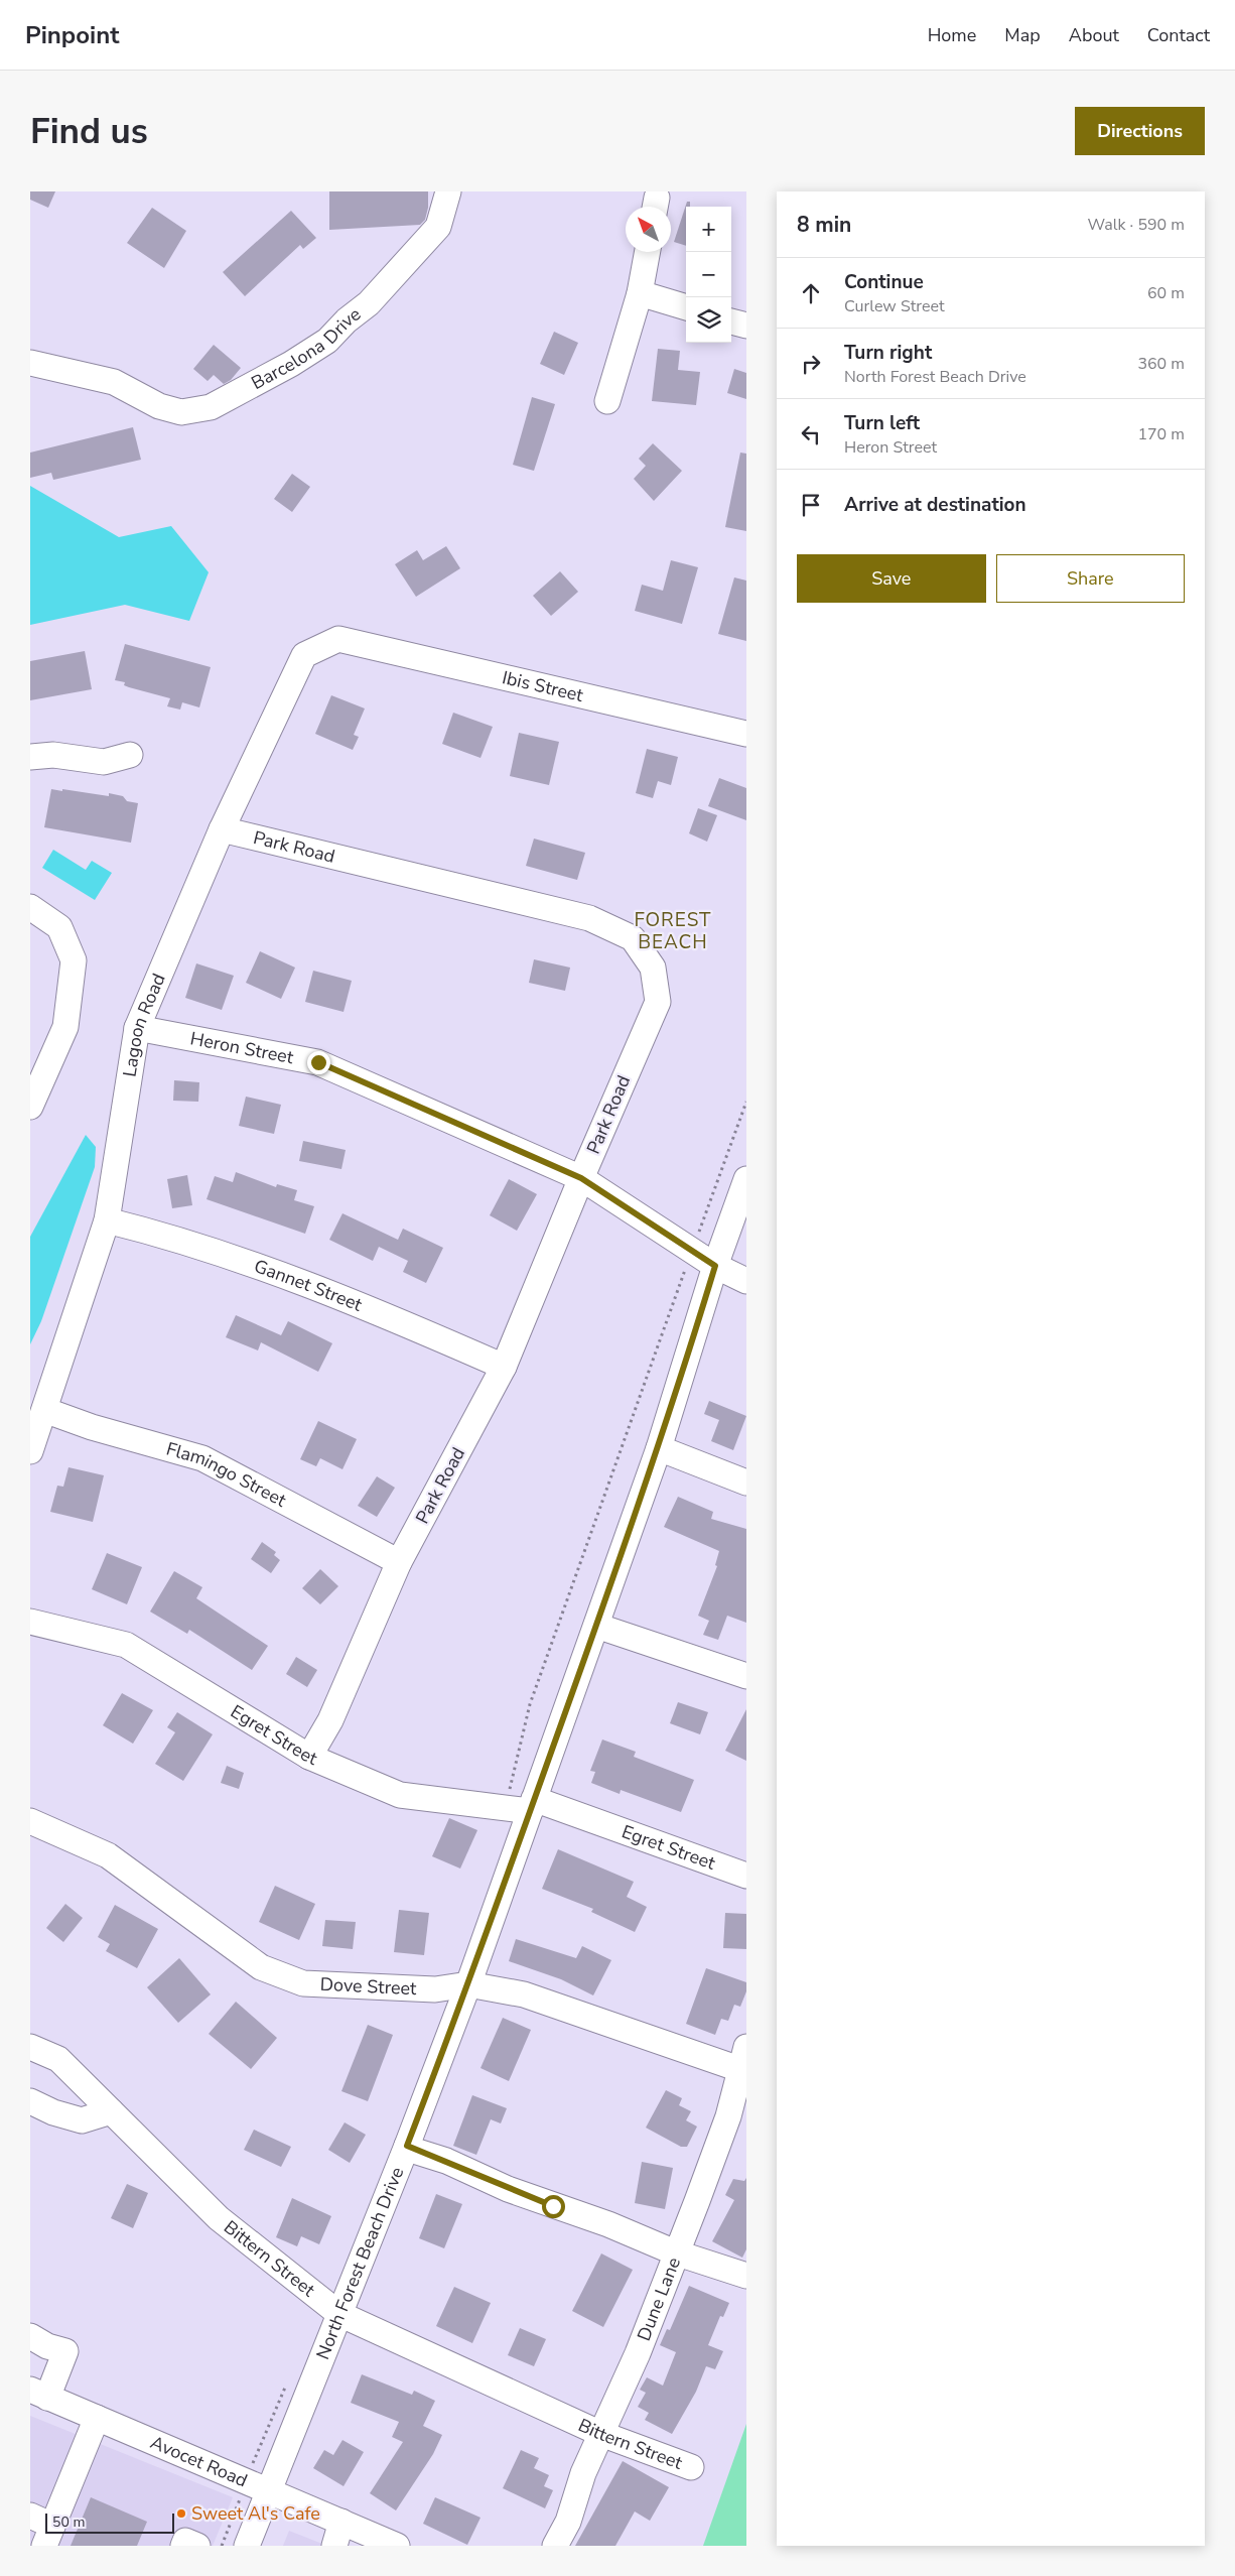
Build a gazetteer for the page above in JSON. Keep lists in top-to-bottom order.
{
  "streets": {
    "street": [
      "Barcelona Drive",
      "Ibis Street",
      "Park Road",
      "Lagoon Road",
      "Heron Street",
      "Gannet Street",
      "Flamingo Street",
      "Egret Street",
      "Dove Street",
      "Bittern Street",
      "North Forest Beach Drive",
      "Dune Lane",
      "Avocet Road"
    ]
  },
  "crossings": [
    ["Ibis Street", "Lagoon Road"],
    ["Park Road", "Lagoon Road"],
    ["Park Road", "Heron Street"],
    ["Park Road", "Gannet Street"],
    ["Park Road", "Flamingo Street"],
    ["Park Road", "Egret Street"],
    ["Lagoon Road", "Heron Street"],
    ["Lagoon Road", "Gannet Street"],
    ["Lagoon Road", "Flamingo Street"],
    ["Heron Street", "North Forest Beach Drive"],
    ["Egret Street", "North Forest Beach Drive"],
    ["Dove Street", "North Forest Beach Drive"],
    ["Dove Street", "Dune Lane"],
    ["Bittern Street", "North Forest Beach Drive"],
    ["Bittern Street", "Dune Lane"],
    ["North Forest Beach Drive", "Avocet Road"]
  ],
  "districts": ["FOREST BEACH"],
  "places": ["Sweet Al's Cafe"],
  "scale_bar": "50 m",
  "north": "top left",
  "page": {
    "header": "Pinpoint",
    "nav": [
      "Home",
      "Map",
      "About",
      "Contact"
    ],
    "buttons": [
      "Directions",
      ["Save", "Share"]
    ],
    "title": "Find us",
    "heading": ["8 min", "Walk · 590 m"],
    "map_buttons": ["+", "−"],
    "list": [
      ["Continue", "Curlew Street", "60 m"],
      ["Turn right", "North Forest Beach Drive", "360 m"],
      ["Turn left", "Heron Street", "170 m"],
      "Arrive at destination"
    ],
    "scale": "50 m"
  }
}
